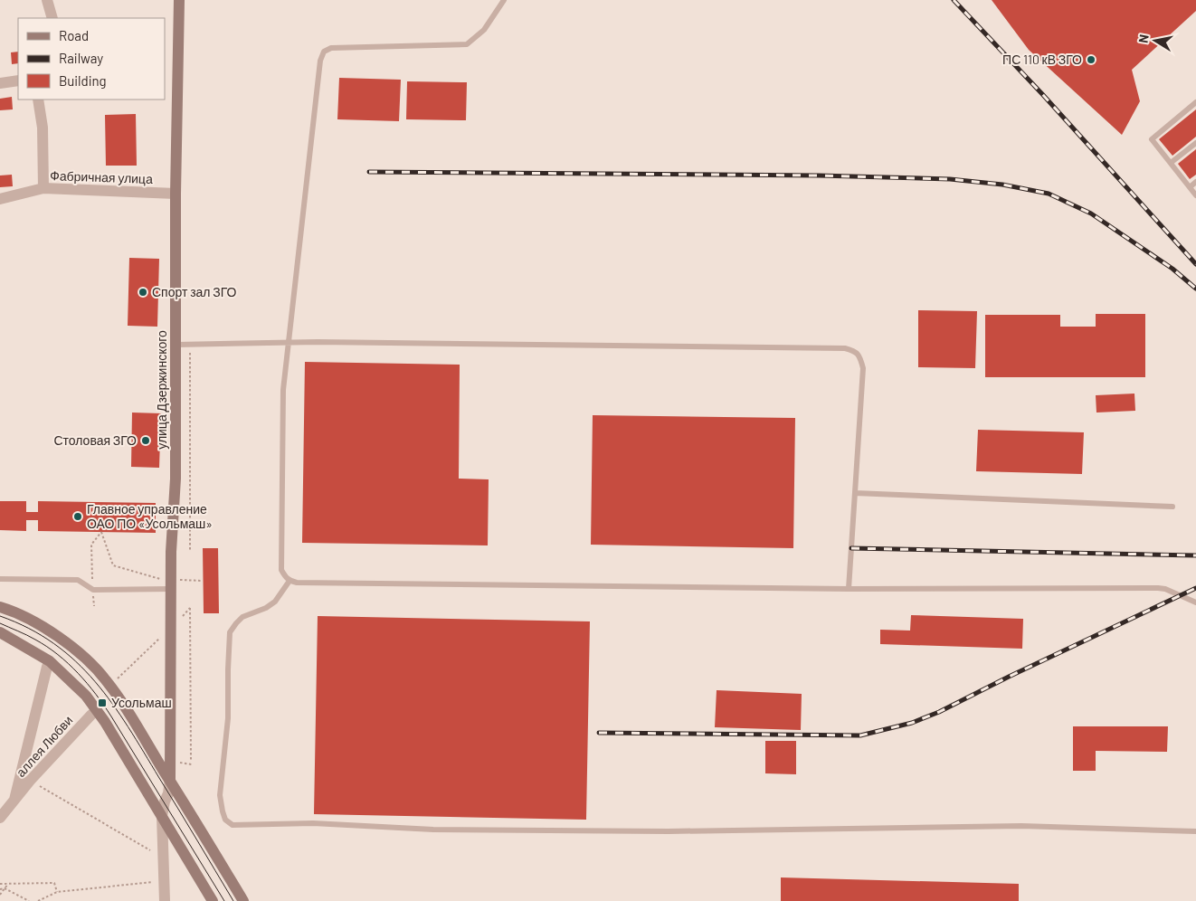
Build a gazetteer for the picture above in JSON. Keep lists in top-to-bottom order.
{
  "streets": {
    "street": ["Фабричная улица", "улица Дзержинского", "аллея Любви"]
  },
  "crossings": [
    ["Фабричная улица", "улица Дзержинского"]
  ],
  "places": {
    "other": [
      "ПС 110 кВ ЗГО",
      "Спорт зал ЗГО",
      "Столовая ЗГО",
      "Главное управление ОАО ПО «Усольмаш»"
    ],
    "transit": ["Усольмаш"]
  },
  "legend": ["Road", "Railway", "Building"],
  "north": "left"
}
